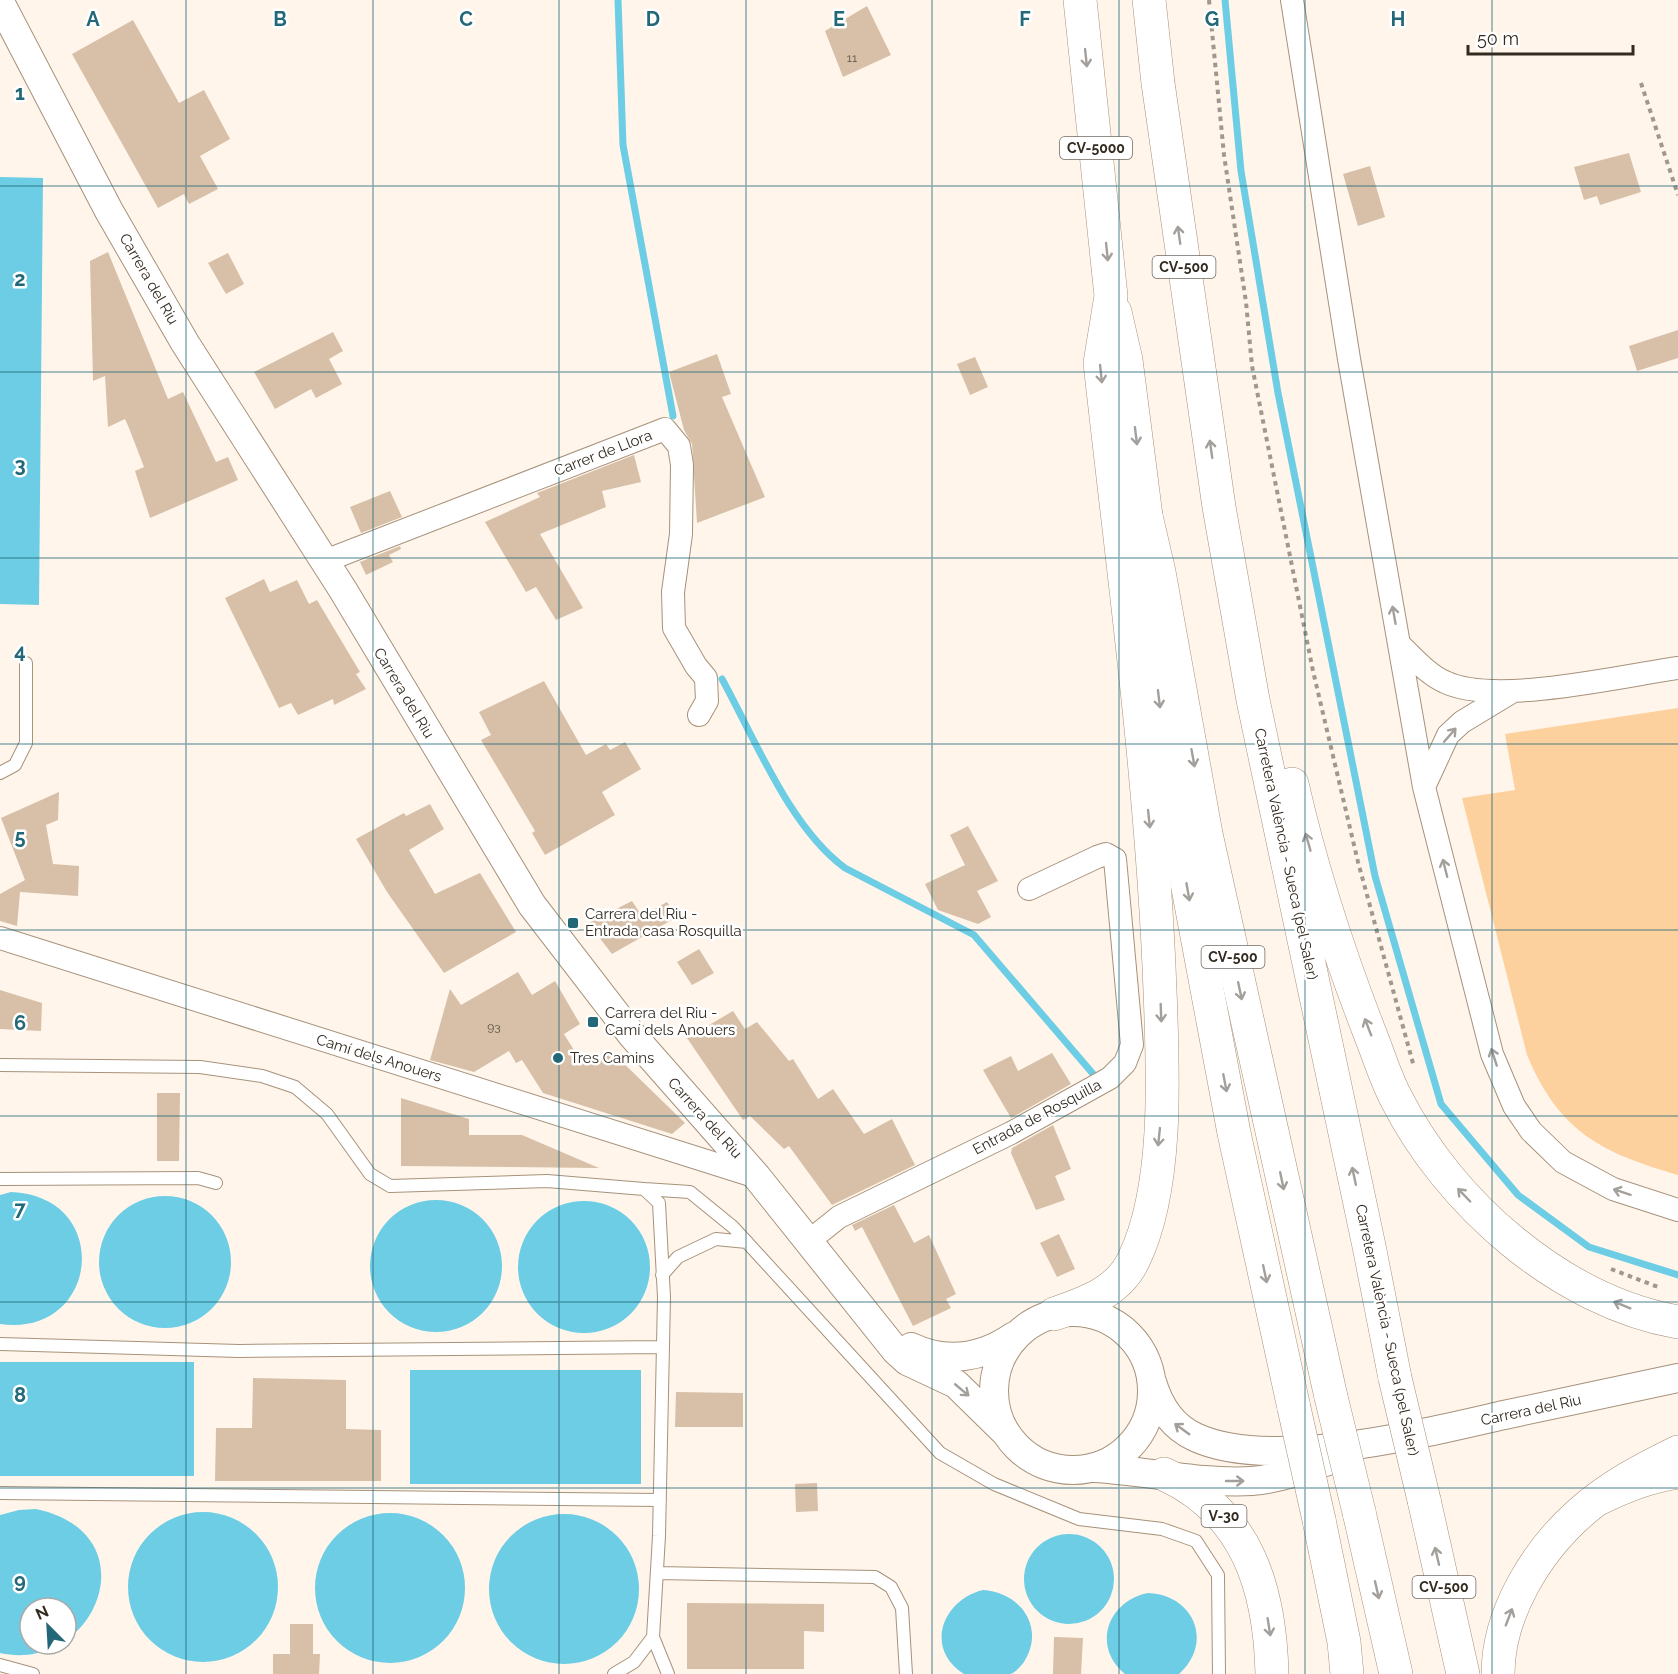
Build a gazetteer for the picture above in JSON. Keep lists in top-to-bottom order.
{
  "streets": {
    "highway": [
      "CV-5000",
      "CV-500",
      "Carretera València - Sueca (pel Saler)",
      "V-30"
    ],
    "street": [
      "Carrera del Riu",
      "Carrer de Llora",
      "Camí dels Anouers",
      "Entrada de Rosquilla"
    ]
  },
  "crossings": [
    ["CV-5000", "CV-500"],
    ["Carrera del Riu", "Carrer de Llora"],
    ["Carrera del Riu", "Camí dels Anouers"],
    ["Carrera del Riu", "Entrada de Rosquilla"],
    ["Carrera del Riu", "V-30"]
  ],
  "places": {
    "transit": ["Carrera del Riu - Entrada casa Rosquilla", "Carrera del Riu - Camí dels Anouers"],
    "other": ["Tres Camins"]
  },
  "house_numbers": ["11", "93"],
  "scale_bar": "50 m",
  "north": "top left",
  "grid": {
    "columns": [
      "A",
      "B",
      "C",
      "D",
      "E",
      "F",
      "G",
      "H"
    ],
    "rows": [
      "1",
      "2",
      "3",
      "4",
      "5",
      "6",
      "7",
      "8",
      "9"
    ]
  }
}
